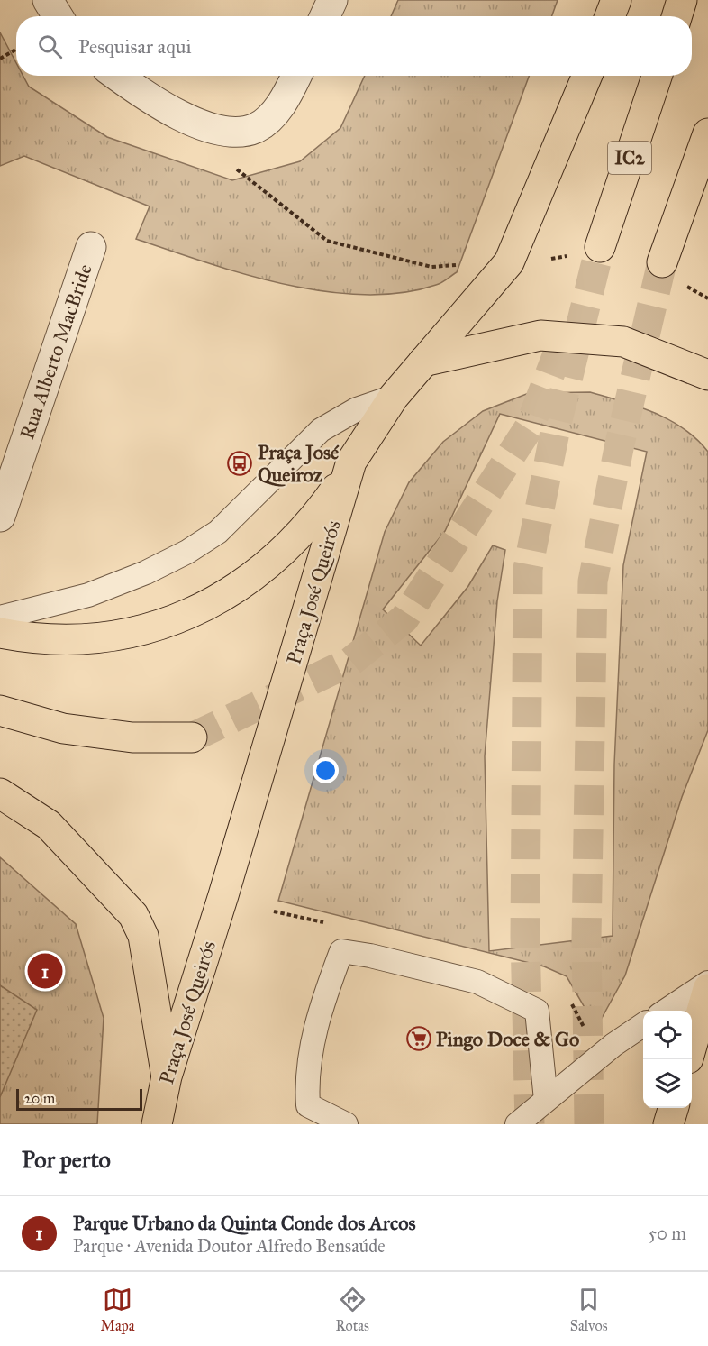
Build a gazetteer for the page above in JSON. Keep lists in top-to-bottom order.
{
  "streets": {
    "highway": ["IC2", "Praça José Queirós"],
    "street": ["Rua Alberto MacBride"]
  },
  "places": {
    "bus stop": ["Praça José Queiroz"],
    "supermarket": ["Pingo Doce & Go"]
  },
  "scale_bar": "20 m",
  "page": {
    "search": "Pesquisar aqui",
    "pins": "1",
    "scale": "20 m",
    "heading": "Por perto",
    "list": [
      {
        "mark": "1",
        "name": "Parque Urbano da Quinta Conde dos Arcos",
        "note": "Parque · Avenida Doutor Alfredo Bensaúde",
        "value": "50 m"
      }
    ],
    "nav": ["Mapa", "Rotas", "Salvos"]
  }
}
